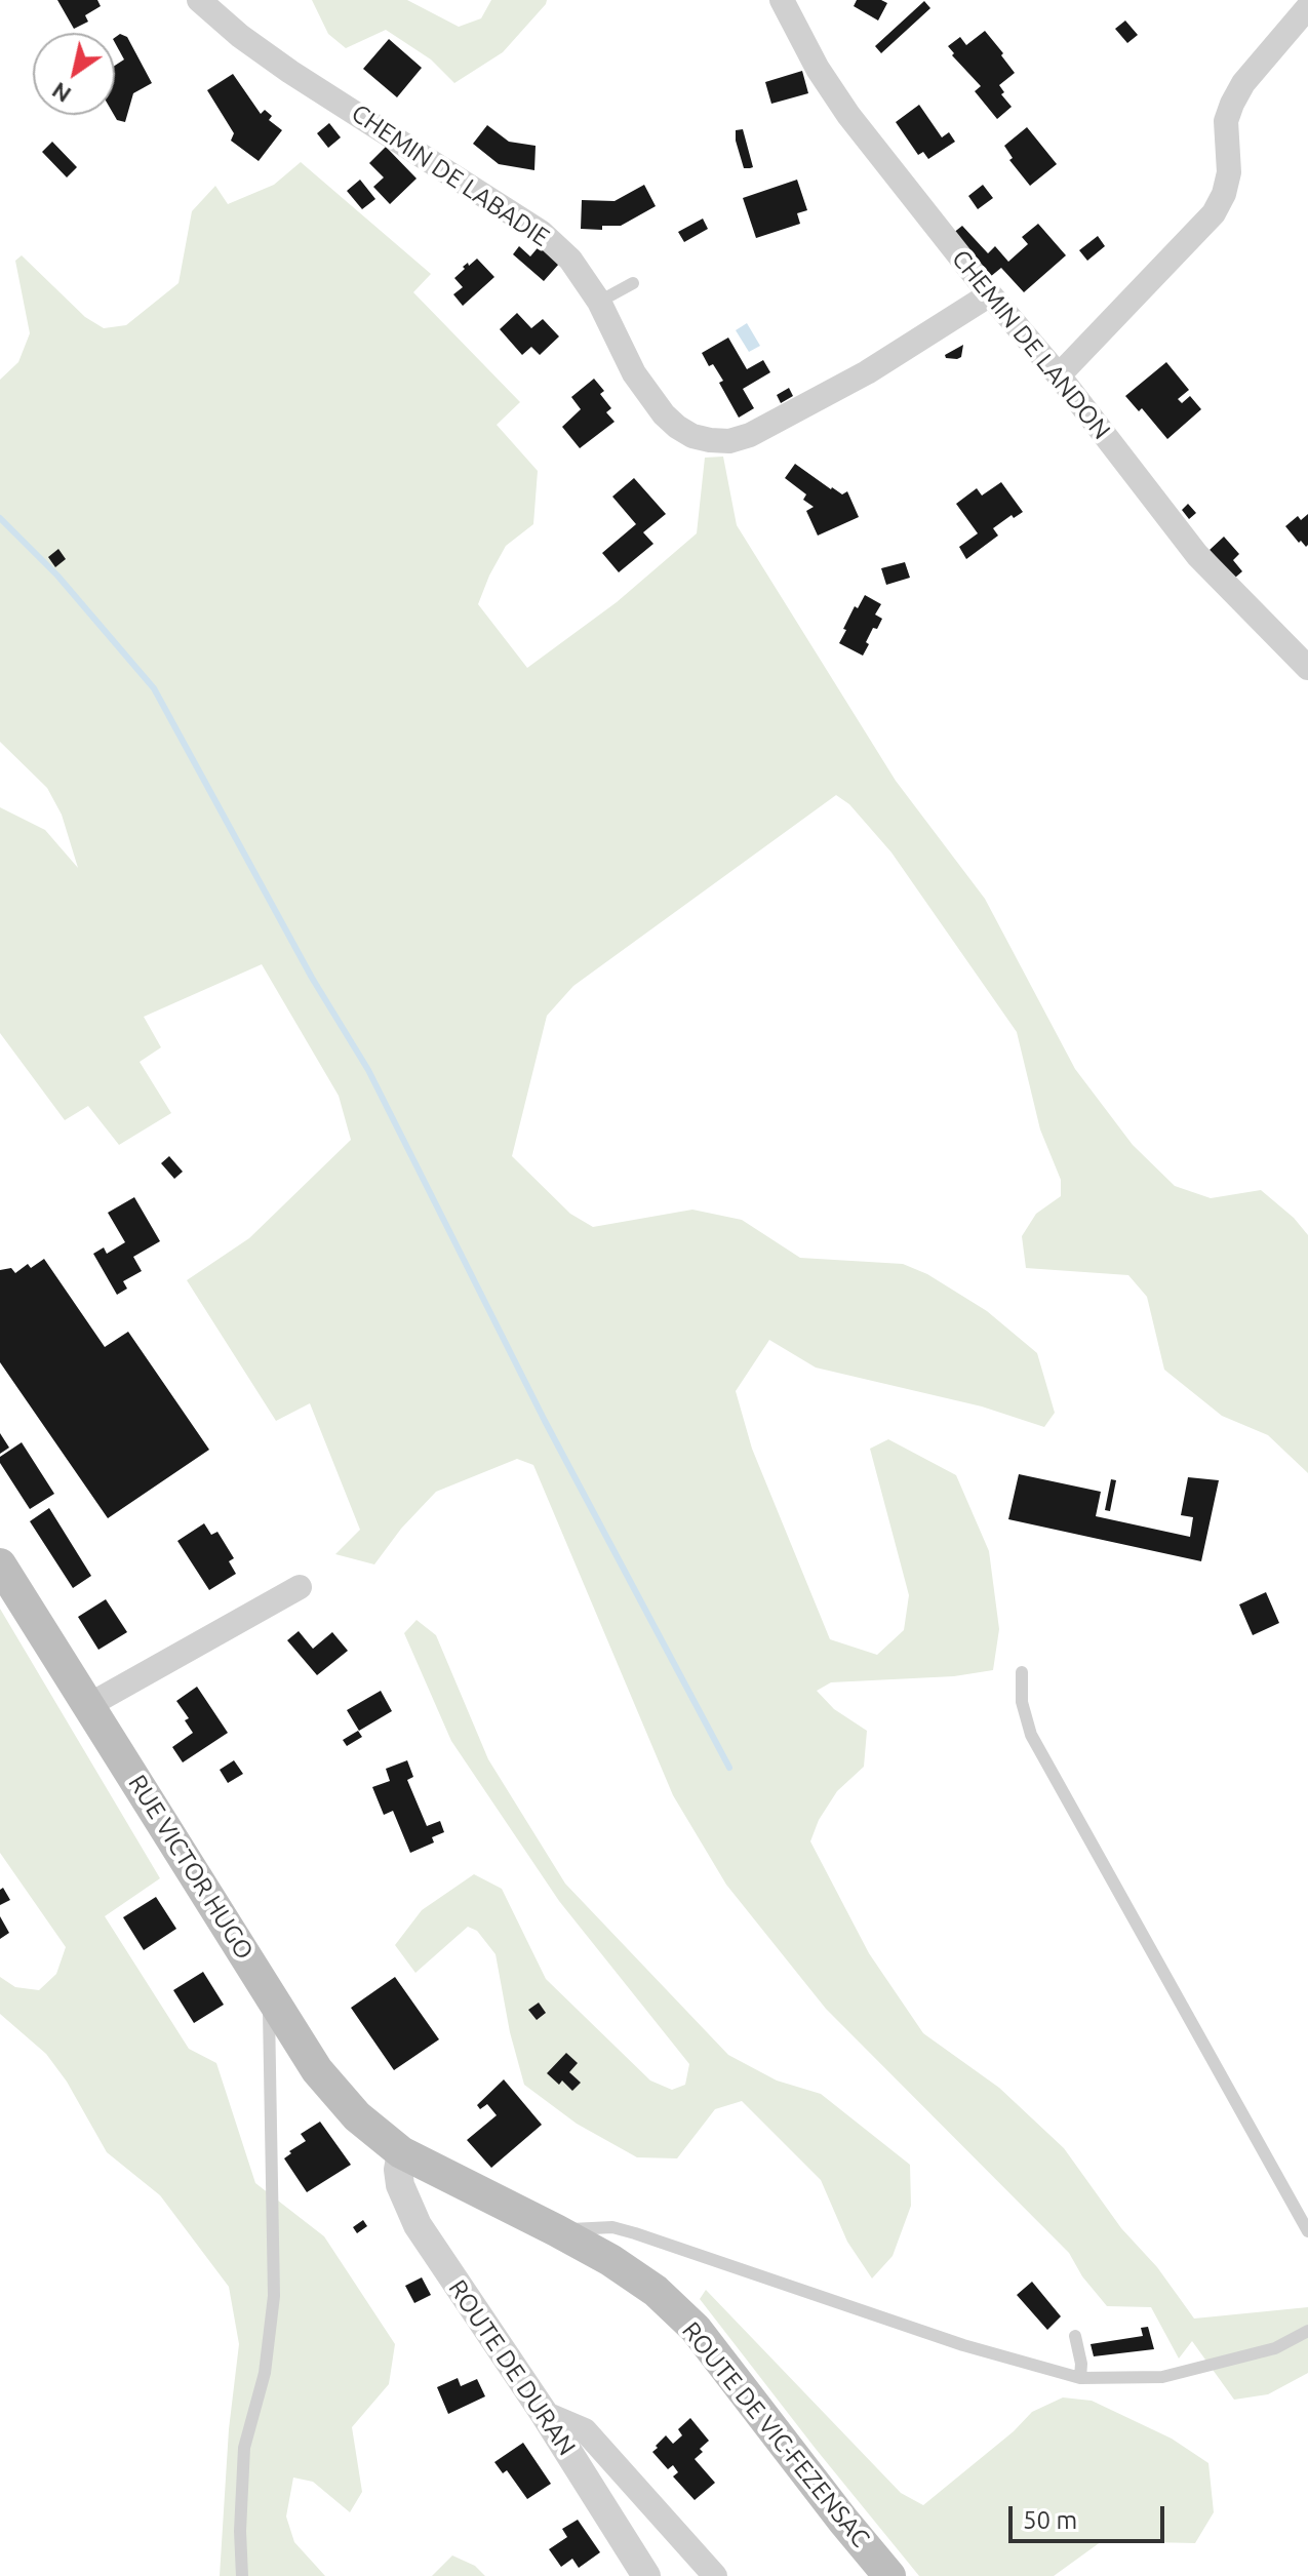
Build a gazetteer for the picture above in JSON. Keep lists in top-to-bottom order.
{
  "streets": {
    "main road": ["RUE VICTOR HUGO", "ROUTE DE VIC-FEZENSAC"],
    "street": ["CHEMIN DE LABADIE", "CHEMIN DE LANDON", "ROUTE DE DURAN"]
  },
  "crossings": [
    ["CHEMIN DE LABADIE", "CHEMIN DE LANDON"],
    ["RUE VICTOR HUGO", "ROUTE DE DURAN"],
    ["RUE VICTOR HUGO", "ROUTE DE VIC-FEZENSAC"],
    ["ROUTE DE DURAN", "ROUTE DE VIC-FEZENSAC"]
  ],
  "scale_bar": "50 m",
  "north": "bottom left"
}
